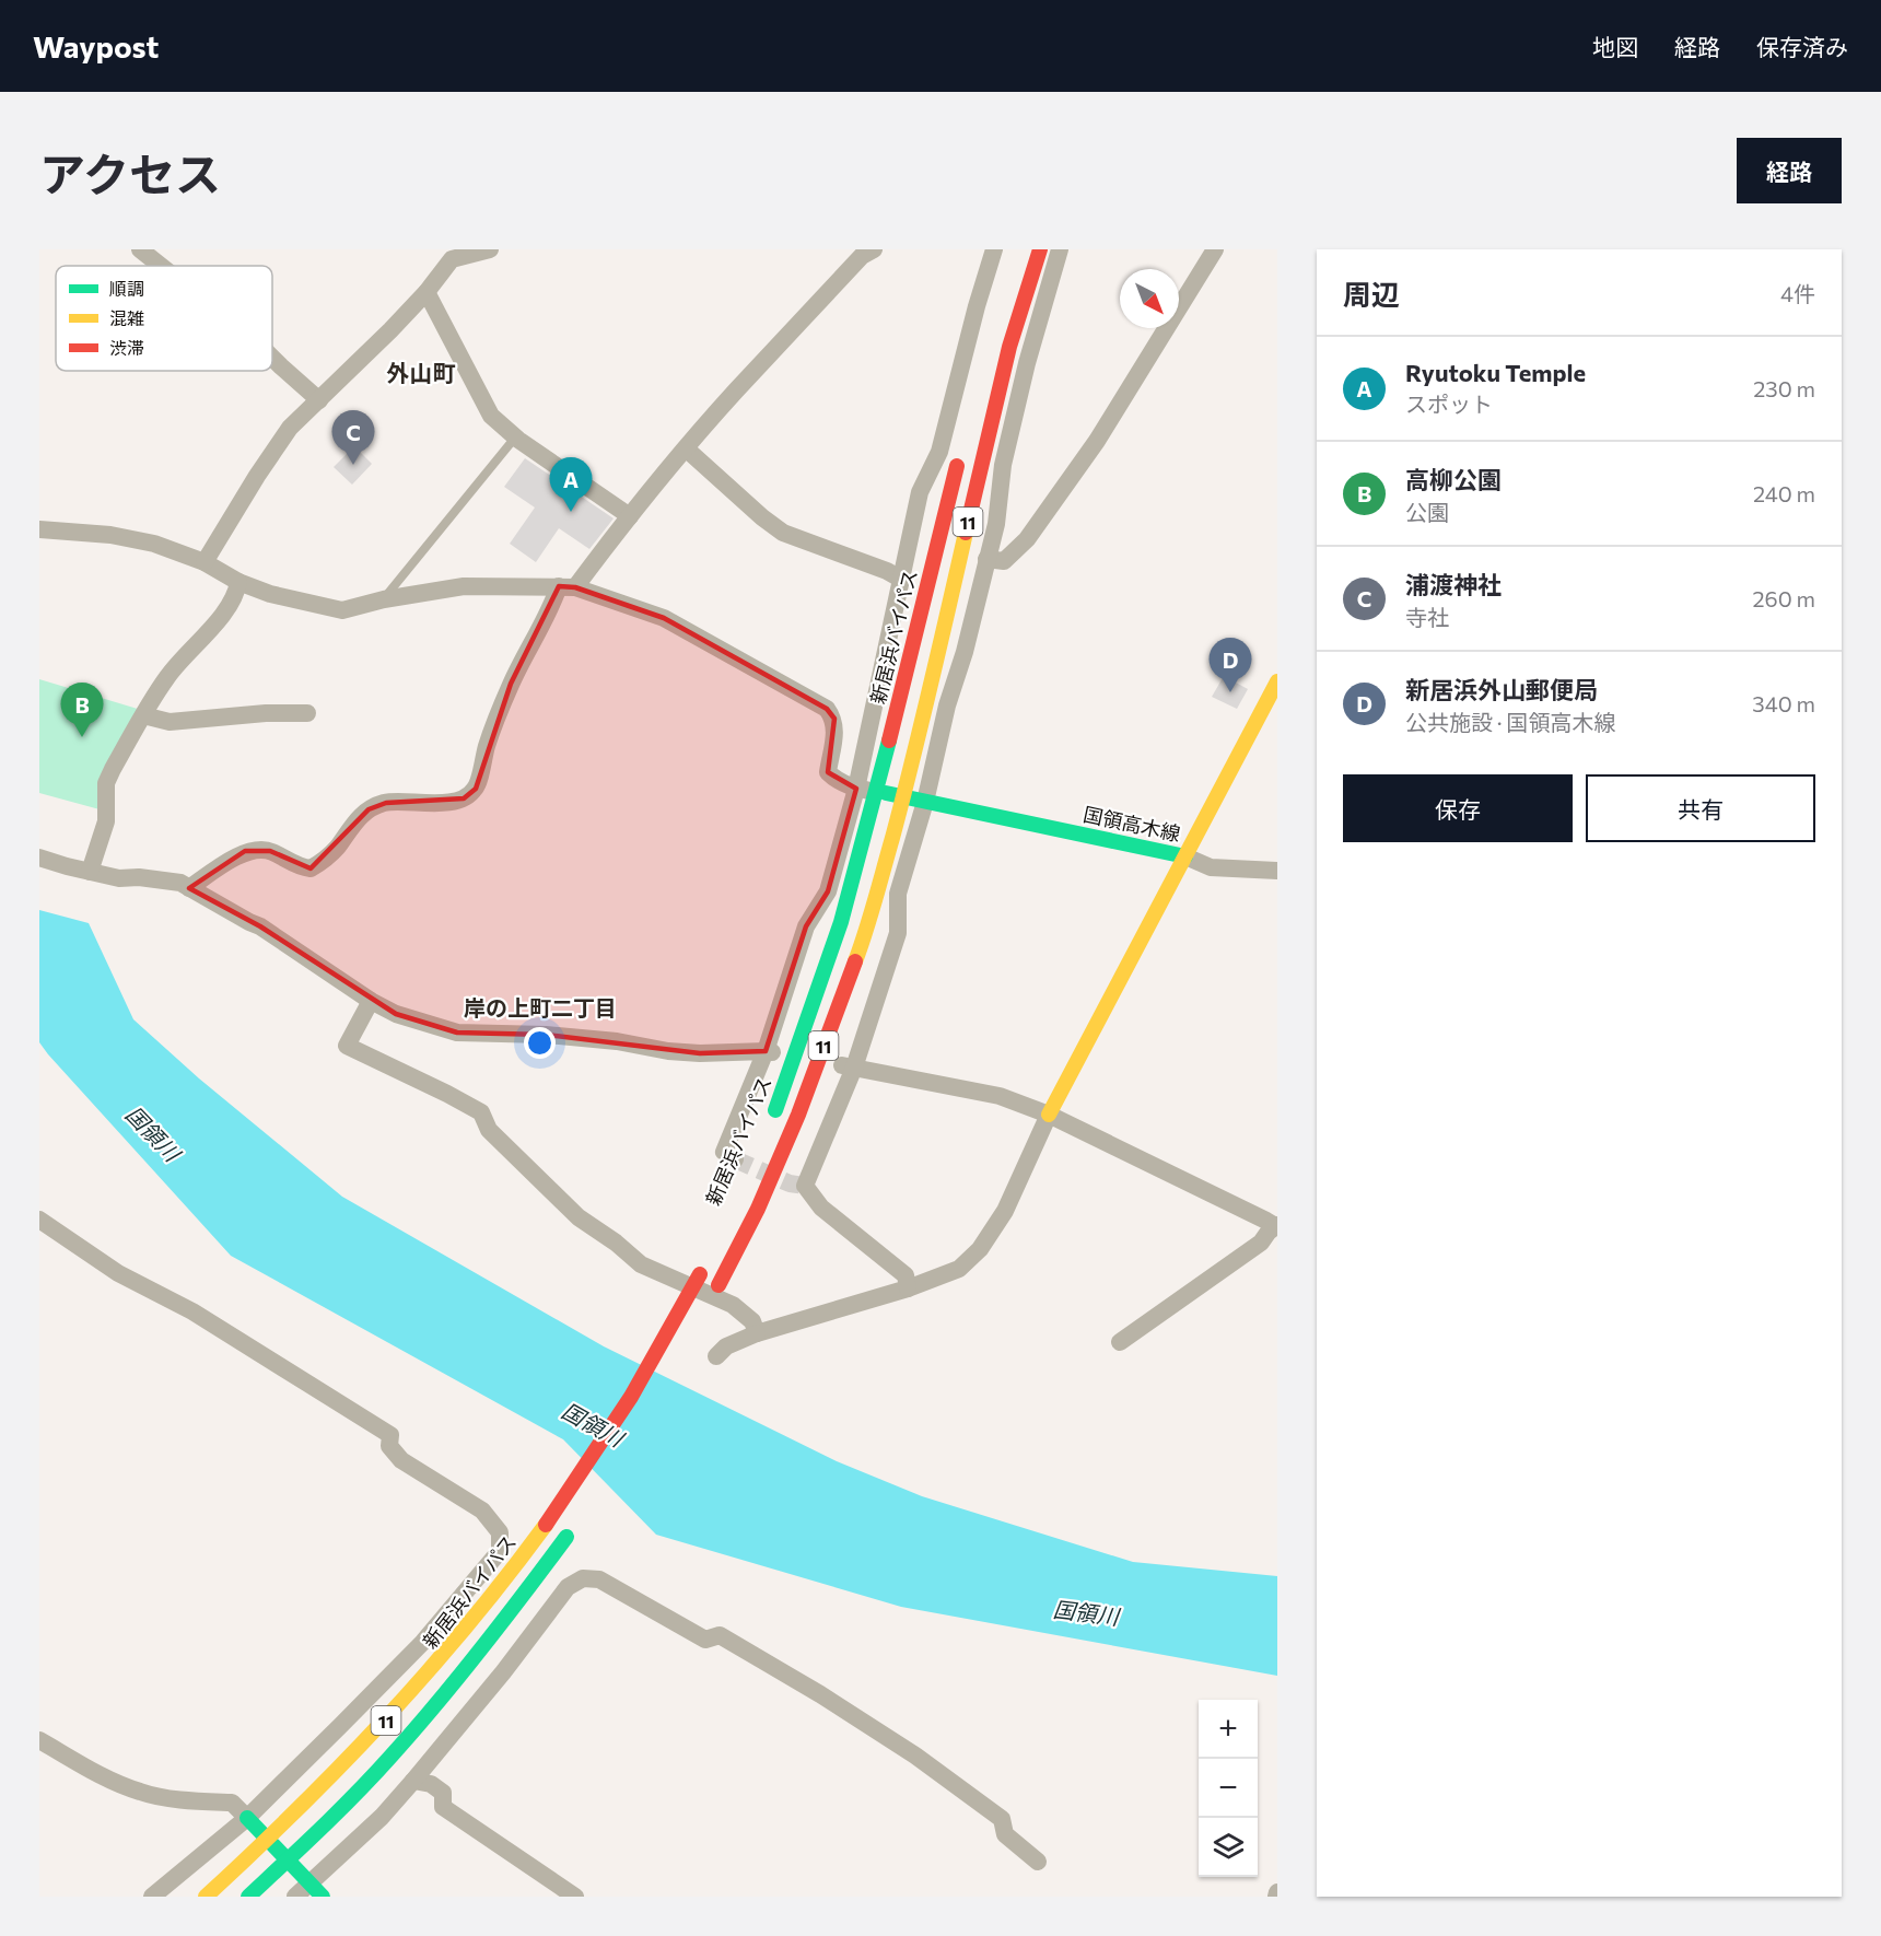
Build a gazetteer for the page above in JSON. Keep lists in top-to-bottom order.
{
  "streets": {
    "main road": ["11", "新居浜バイパス", "国領高木線"]
  },
  "crossings": [
    ["11", "国領高木線"],
    ["新居浜バイパス", "国領高木線"]
  ],
  "districts": ["外山町", "岸の上町二丁目"],
  "water": ["国領川"],
  "legend": ["順調", "混雑", "渋滞"],
  "north": "bottom right",
  "page": {
    "header": "Waypost",
    "nav": ["地図", "経路", "保存済み"],
    "title": "アクセス",
    "buttons": [
      "経路",
      ["保存", "共有"]
    ],
    "heading": ["周辺", "4件"],
    "list": [
      {
        "mark": "A",
        "name": "Ryutoku Temple",
        "note": "スポット",
        "value": "230 m"
      },
      {
        "mark": "B",
        "name": "高柳公園",
        "note": "公園",
        "value": "240 m"
      },
      {
        "mark": "C",
        "name": "浦渡神社",
        "note": "寺社",
        "value": "260 m"
      },
      {
        "mark": "D",
        "name": "新居浜外山郵便局",
        "note": "公共施設 · 国領高木線",
        "value": "340 m"
      }
    ],
    "pins": [
      "C",
      "A",
      "D",
      "B"
    ],
    "map_buttons": ["+", "−"]
  }
}
